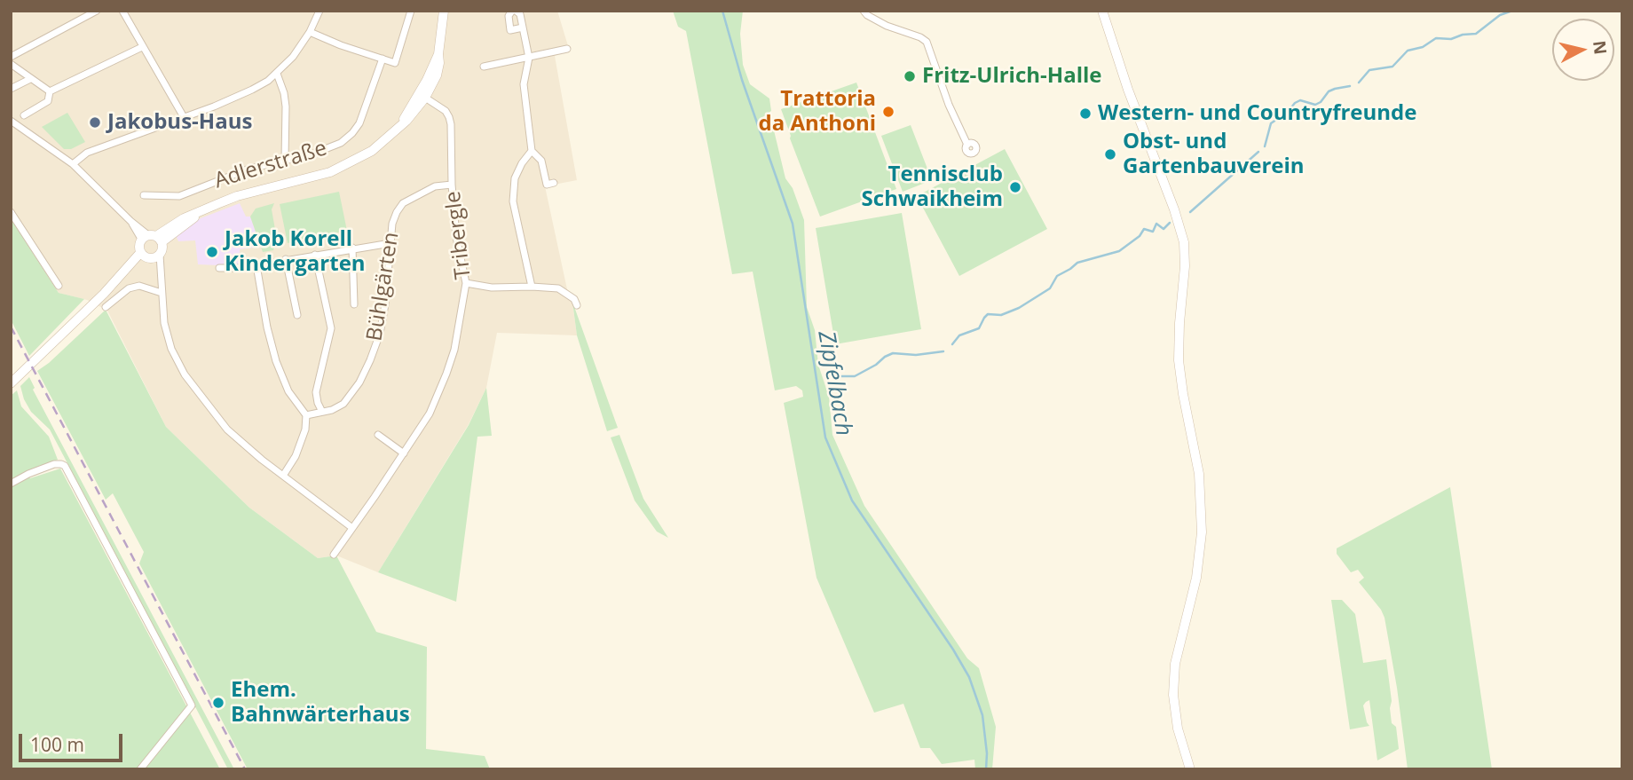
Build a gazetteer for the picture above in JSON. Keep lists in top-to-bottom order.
{
  "streets": {
    "street": ["Adlerstraße", "Tribergle", "Bühlgärten"]
  },
  "crossings": [
    ["Tribergle", "Bühlgärten"]
  ],
  "water": ["Zipfelbach"],
  "places": [
    "Fritz-Ulrich-Halle",
    "Trattoria da Anthoni",
    "Western- und Countryfreunde",
    "Jakobus-Haus",
    "Obst- und Gartenbauverein",
    "Tennisclub Schwaikheim",
    "Jakob Korell Kindergarten",
    "Ehem. Bahnwärterhaus"
  ],
  "scale_bar": "100 m",
  "north": "right"
}
